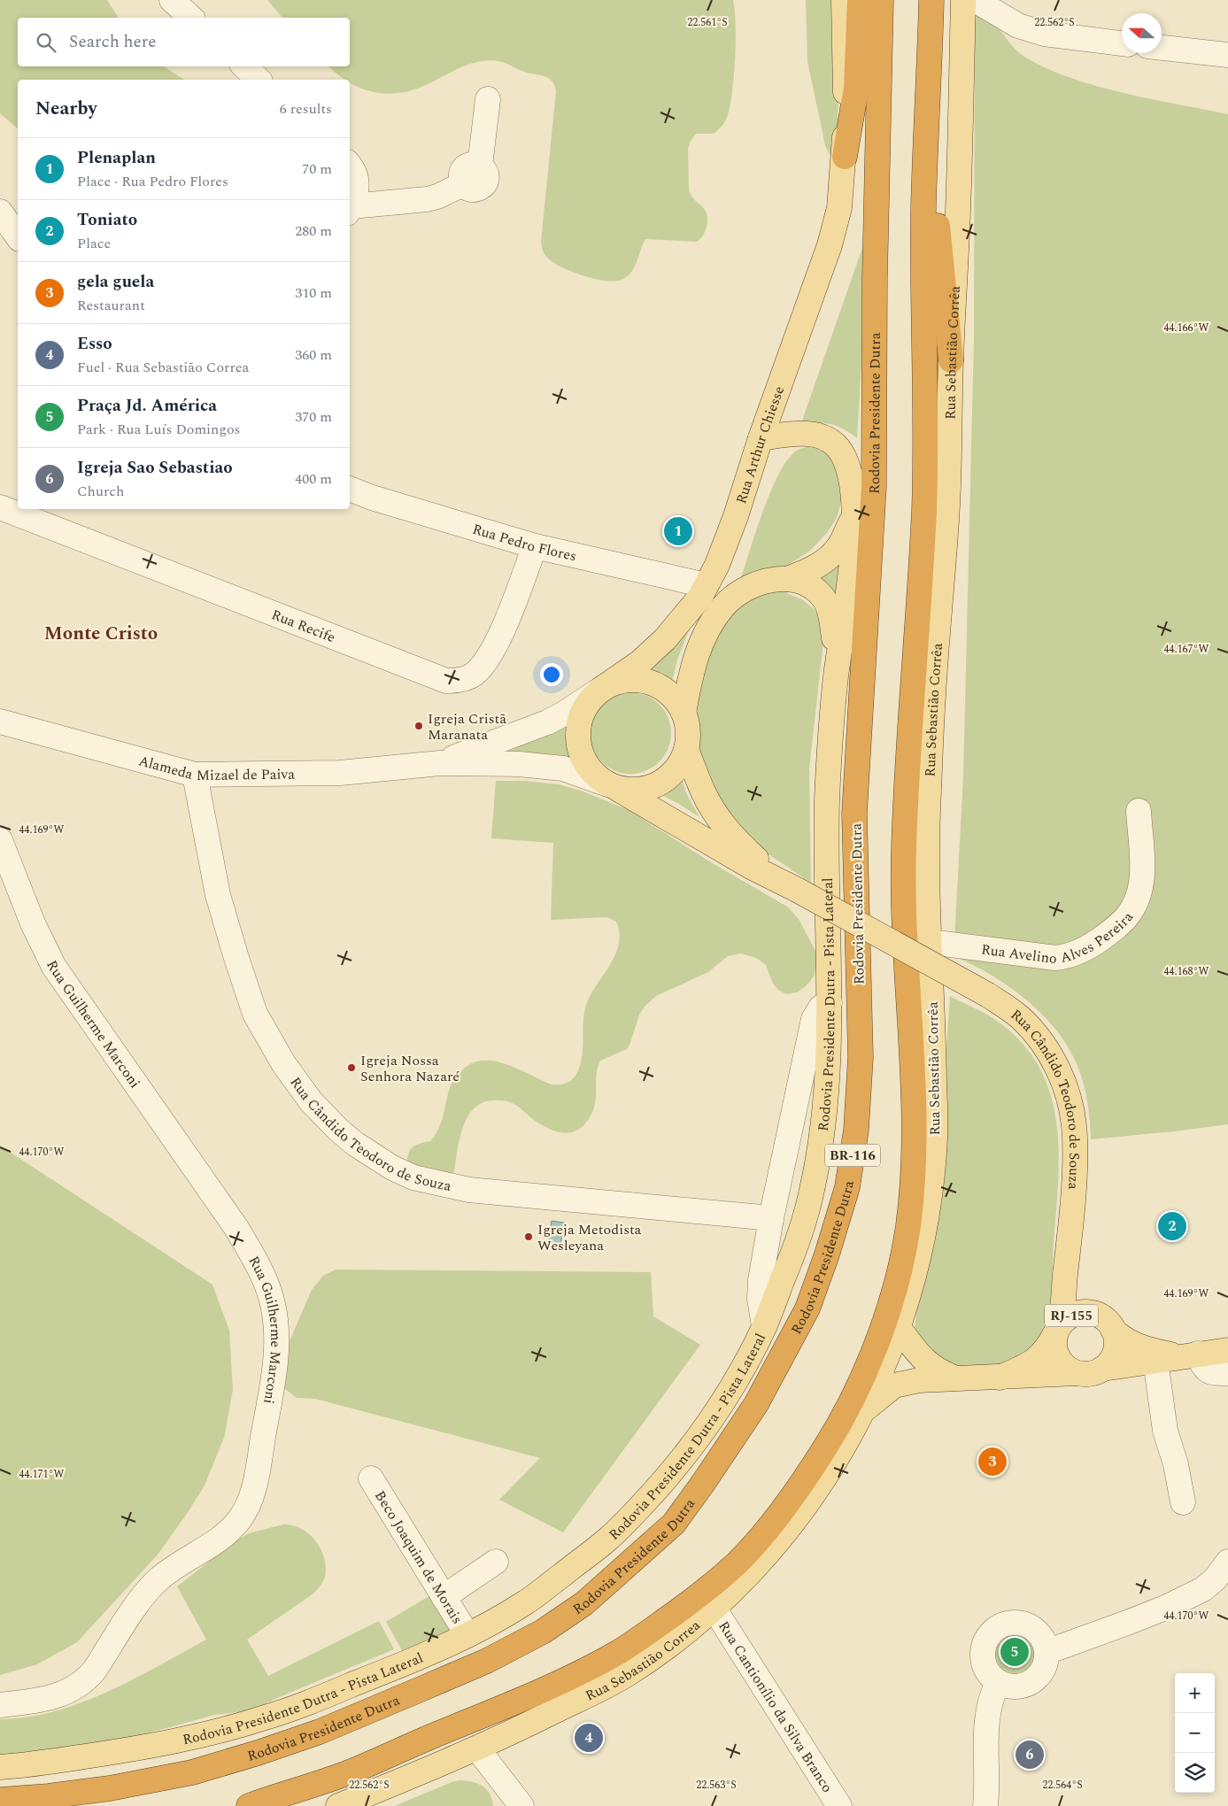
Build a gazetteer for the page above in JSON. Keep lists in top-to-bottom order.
{
  "streets": {
    "highway": ["Rodovia Presidente Dutra", "BR-116"],
    "main road": [
      "Rua Sebastião Corrêa",
      "Rua Arthur Chiesse",
      "Rodovia Presidente Dutra - Pista Lateral",
      "Rua Cândido Teodoro de Souza",
      "RJ-155",
      "Rua Sebastião Correa"
    ],
    "street": [
      "Rua Pedro Flores",
      "Rua Recife",
      "Alameda Mizael de Paiva",
      "Rua Avelino Alves Pereira",
      "Rua Guilherme Marconi",
      "Beco Joaquim de Morais",
      "Rua Cantionílio da Silva Branco"
    ]
  },
  "crossings": [
    ["Rua Sebastião Corrêa", "Rua Avelino Alves Pereira"],
    ["Rua Sebastião Corrêa", "RJ-155"],
    ["Rua Sebastião Corrêa", "Rua Sebastião Correa"],
    ["Rua Arthur Chiesse", "Rua Pedro Flores"],
    ["Rua Pedro Flores", "Rua Recife"],
    ["Alameda Mizael de Paiva", "Rua Cândido Teodoro de Souza"],
    ["Rodovia Presidente Dutra - Pista Lateral", "Beco Joaquim de Morais"],
    ["Rua Cândido Teodoro de Souza", "RJ-155"],
    ["RJ-155", "Rua Sebastião Correa"],
    ["Rua Sebastião Correa", "Rua Cantionílio da Silva Branco"]
  ],
  "districts": ["Monte Cristo"],
  "places": ["Igreja Cristã Maranata", "Igreja Nossa Senhora Nazaré", "Igreja Metodista Wesleyana"],
  "north": "left",
  "page": {
    "search": "Search here",
    "heading": ["Nearby", "6 results"],
    "list": [
      {
        "mark": "1",
        "name": "Plenaplan",
        "note": "Place · Rua Pedro Flores",
        "value": "70 m"
      },
      {
        "mark": "2",
        "name": "Toniato",
        "note": "Place",
        "value": "280 m"
      },
      {
        "mark": "3",
        "name": "gela guela",
        "note": "Restaurant",
        "value": "310 m"
      },
      {
        "mark": "4",
        "name": "Esso",
        "note": "Fuel · Rua Sebastião Correa",
        "value": "360 m"
      },
      {
        "mark": "5",
        "name": "Praça Jd. América",
        "note": "Park · Rua Luís Domingos",
        "value": "370 m"
      },
      {
        "mark": "6",
        "name": "Igreja Sao Sebastiao",
        "note": "Church",
        "value": "400 m"
      }
    ],
    "pins": [
      "1",
      "2",
      "3",
      "5",
      "4",
      "6"
    ],
    "map_buttons": ["+", "−"]
  },
  "coordinates": [
    "22.561°S",
    "22.562°S",
    "44.166°W",
    "44.167°W",
    "44.169°W",
    "44.168°W",
    "44.170°W",
    "44.171°W",
    "22.563°S",
    "22.564°S"
  ]
}
